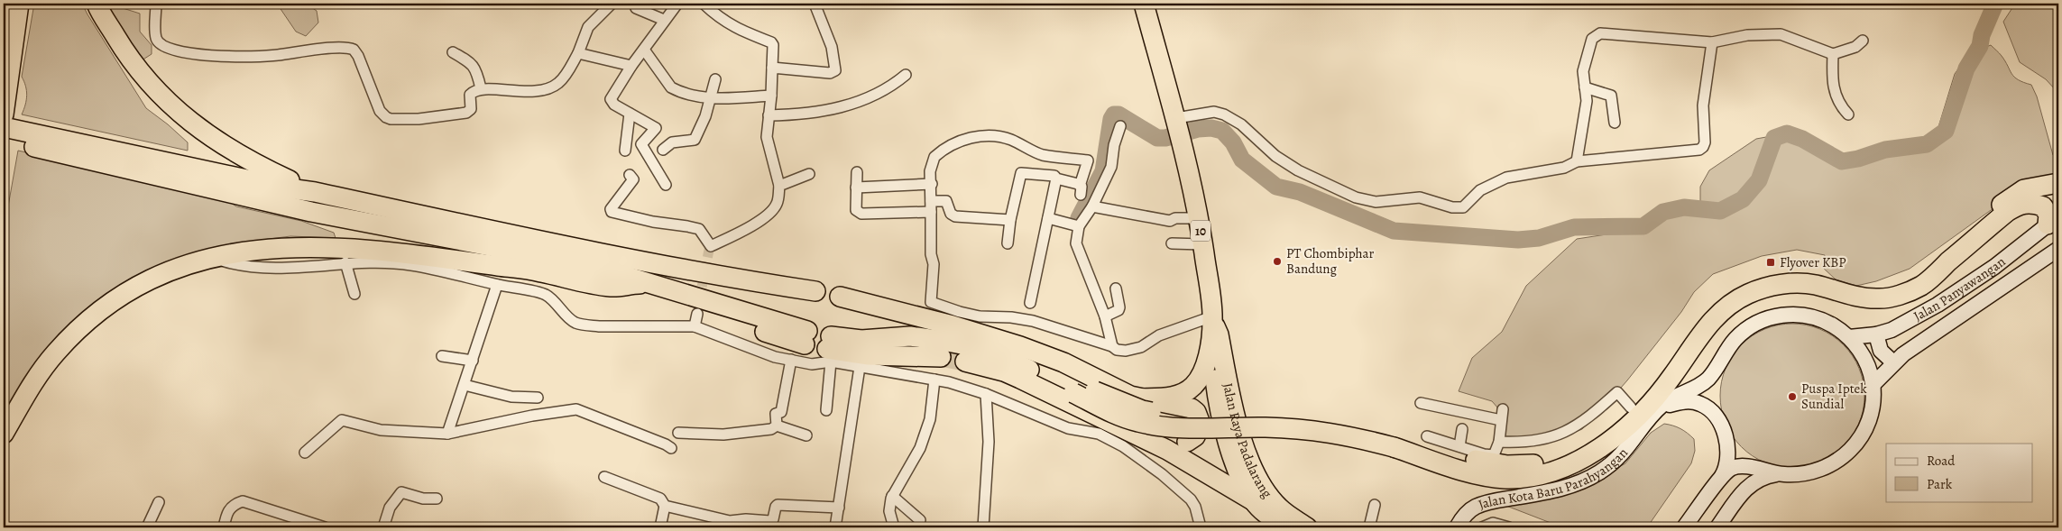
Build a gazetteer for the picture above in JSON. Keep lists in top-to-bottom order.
{
  "streets": {
    "highway": ["10", "Jalan Raya Padalarang"],
    "main road": ["Jalan Panyawangan", "Jalan Kota Baru Parahyangan"]
  },
  "crossings": [
    ["10", "Jalan Raya Padalarang"]
  ],
  "places": {
    "other": ["PT Chombiphar Bandung", "Puspa Iptek Sundial"],
    "transit": ["Flyover KBP"]
  },
  "legend": ["Road", "Park"]
}
